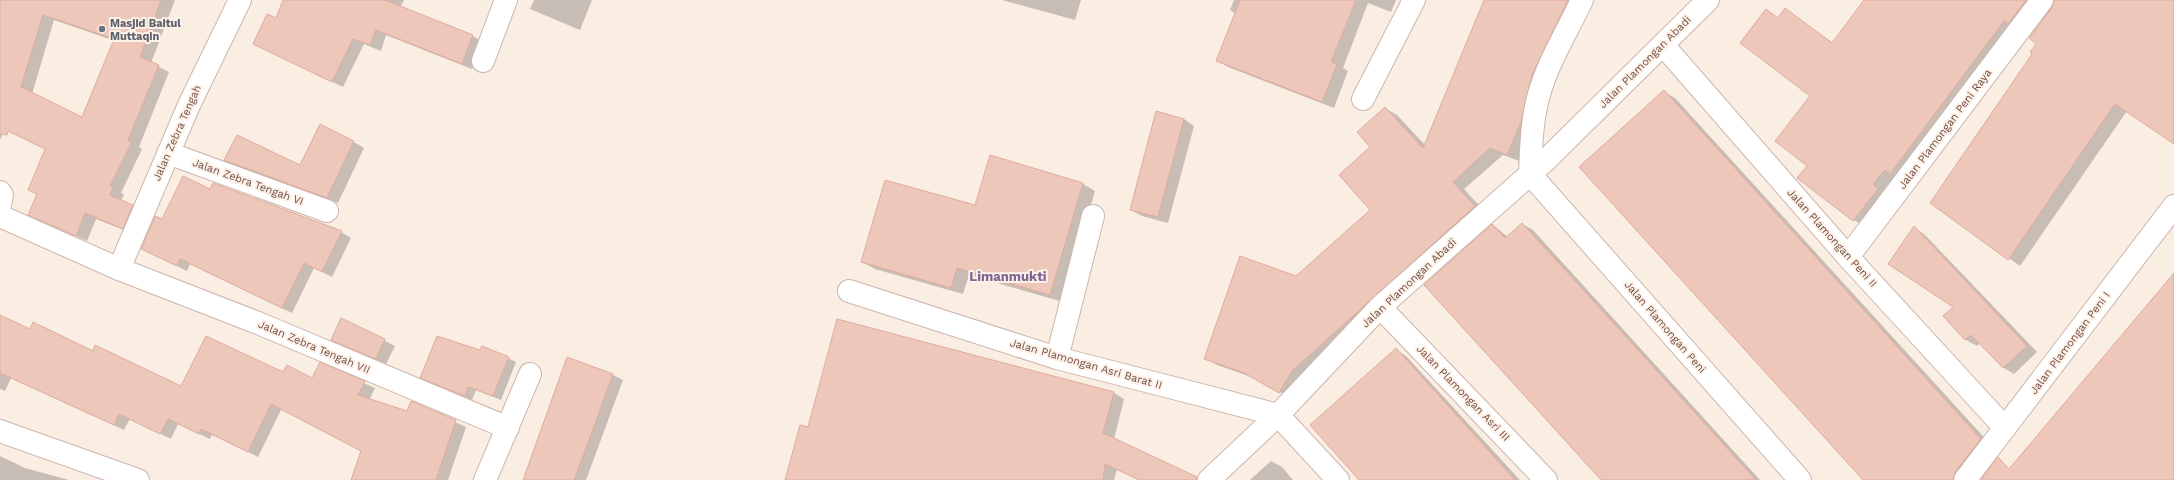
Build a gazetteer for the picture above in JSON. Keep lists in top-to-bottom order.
{
  "streets": {
    "street": [
      "Jalan Plamongan Abadi",
      "Jalan Plamongan Peni Raya",
      "Jalan Zebra Tengah",
      "Jalan Zebra Tengah VI",
      "Jalan Plamongan Peni II",
      "Jalan Plamongan Peni",
      "Jalan Plamongan Peni I",
      "Jalan Zebra Tengah VII",
      "Jalan Plamongan Asri Barat II",
      "Jalan Plamongan Asri III"
    ]
  },
  "crossings": [
    ["Jalan Plamongan Abadi", "Jalan Plamongan Peni II"],
    ["Jalan Plamongan Abadi", "Jalan Plamongan Peni"],
    ["Jalan Plamongan Abadi", "Jalan Plamongan Asri Barat II"],
    ["Jalan Plamongan Abadi", "Jalan Plamongan Asri III"],
    ["Jalan Plamongan Peni Raya", "Jalan Plamongan Peni II"],
    ["Jalan Zebra Tengah", "Jalan Zebra Tengah VI"],
    ["Jalan Zebra Tengah", "Jalan Zebra Tengah VII"],
    ["Jalan Plamongan Peni II", "Jalan Plamongan Peni I"]
  ],
  "districts": ["Limanmukti"],
  "places": ["Masjid Baitul Muttaqin"]
}
